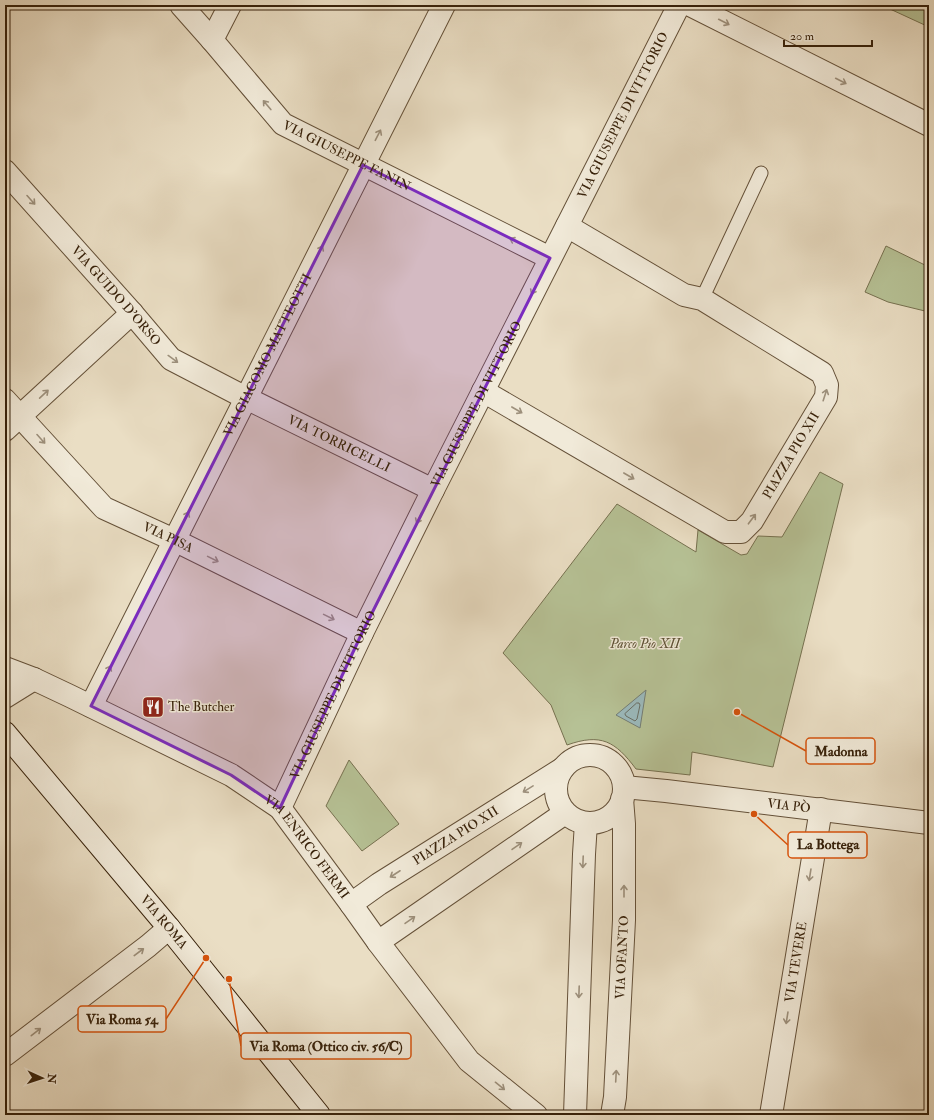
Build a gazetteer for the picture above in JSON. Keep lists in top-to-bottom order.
{
  "streets": {
    "street": [
      "VIA GIUSEPPE DI VITTORIO",
      "VIA GIUSEPPE FANIN",
      "VIA GUIDO D'ORSO",
      "VIA GIACOMO MATTEOTTI",
      "VIA TORRICELLI",
      "PIAZZA PIO XII",
      "VIA PISA",
      "VIA PÒ",
      "VIA ENRICO FERMI",
      "VIA ROMA",
      "VIA OFANTO",
      "VIA TEVERE"
    ]
  },
  "crossings": [
    ["VIA GIUSEPPE DI VITTORIO", "VIA GIUSEPPE FANIN"],
    ["VIA GIUSEPPE DI VITTORIO", "VIA TORRICELLI"],
    ["VIA GIUSEPPE DI VITTORIO", "PIAZZA PIO XII"],
    ["VIA GIUSEPPE DI VITTORIO", "VIA PISA"],
    ["VIA GIUSEPPE DI VITTORIO", "VIA ENRICO FERMI"],
    ["VIA GIUSEPPE FANIN", "VIA GIACOMO MATTEOTTI"],
    ["VIA GUIDO D'ORSO", "VIA GIACOMO MATTEOTTI"],
    ["VIA GUIDO D'ORSO", "VIA TORRICELLI"],
    ["VIA GIACOMO MATTEOTTI", "VIA TORRICELLI"],
    ["VIA GIACOMO MATTEOTTI", "VIA PISA"],
    ["VIA GIACOMO MATTEOTTI", "VIA ENRICO FERMI"],
    ["PIAZZA PIO XII", "VIA PÒ"],
    ["PIAZZA PIO XII", "VIA ENRICO FERMI"],
    ["PIAZZA PIO XII", "VIA OFANTO"],
    ["VIA PÒ", "VIA OFANTO"],
    ["VIA PÒ", "VIA TEVERE"]
  ],
  "one_way": [
    "VIA GIUSEPPE FANIN",
    "VIA GUIDO D'ORSO",
    "VIA GIACOMO MATTEOTTI",
    "VIA PISA",
    "VIA TEVERE"
  ],
  "parks": ["Parco Pio XII"],
  "places": {
    "restaurant": ["The Butcher"],
    "other": [
      "Madonna",
      "La Bottega",
      "Via Roma 54",
      "Via Roma (Ottico civ. 56/C)"
    ]
  },
  "scale_bar": "20 m",
  "north": "right"
}
